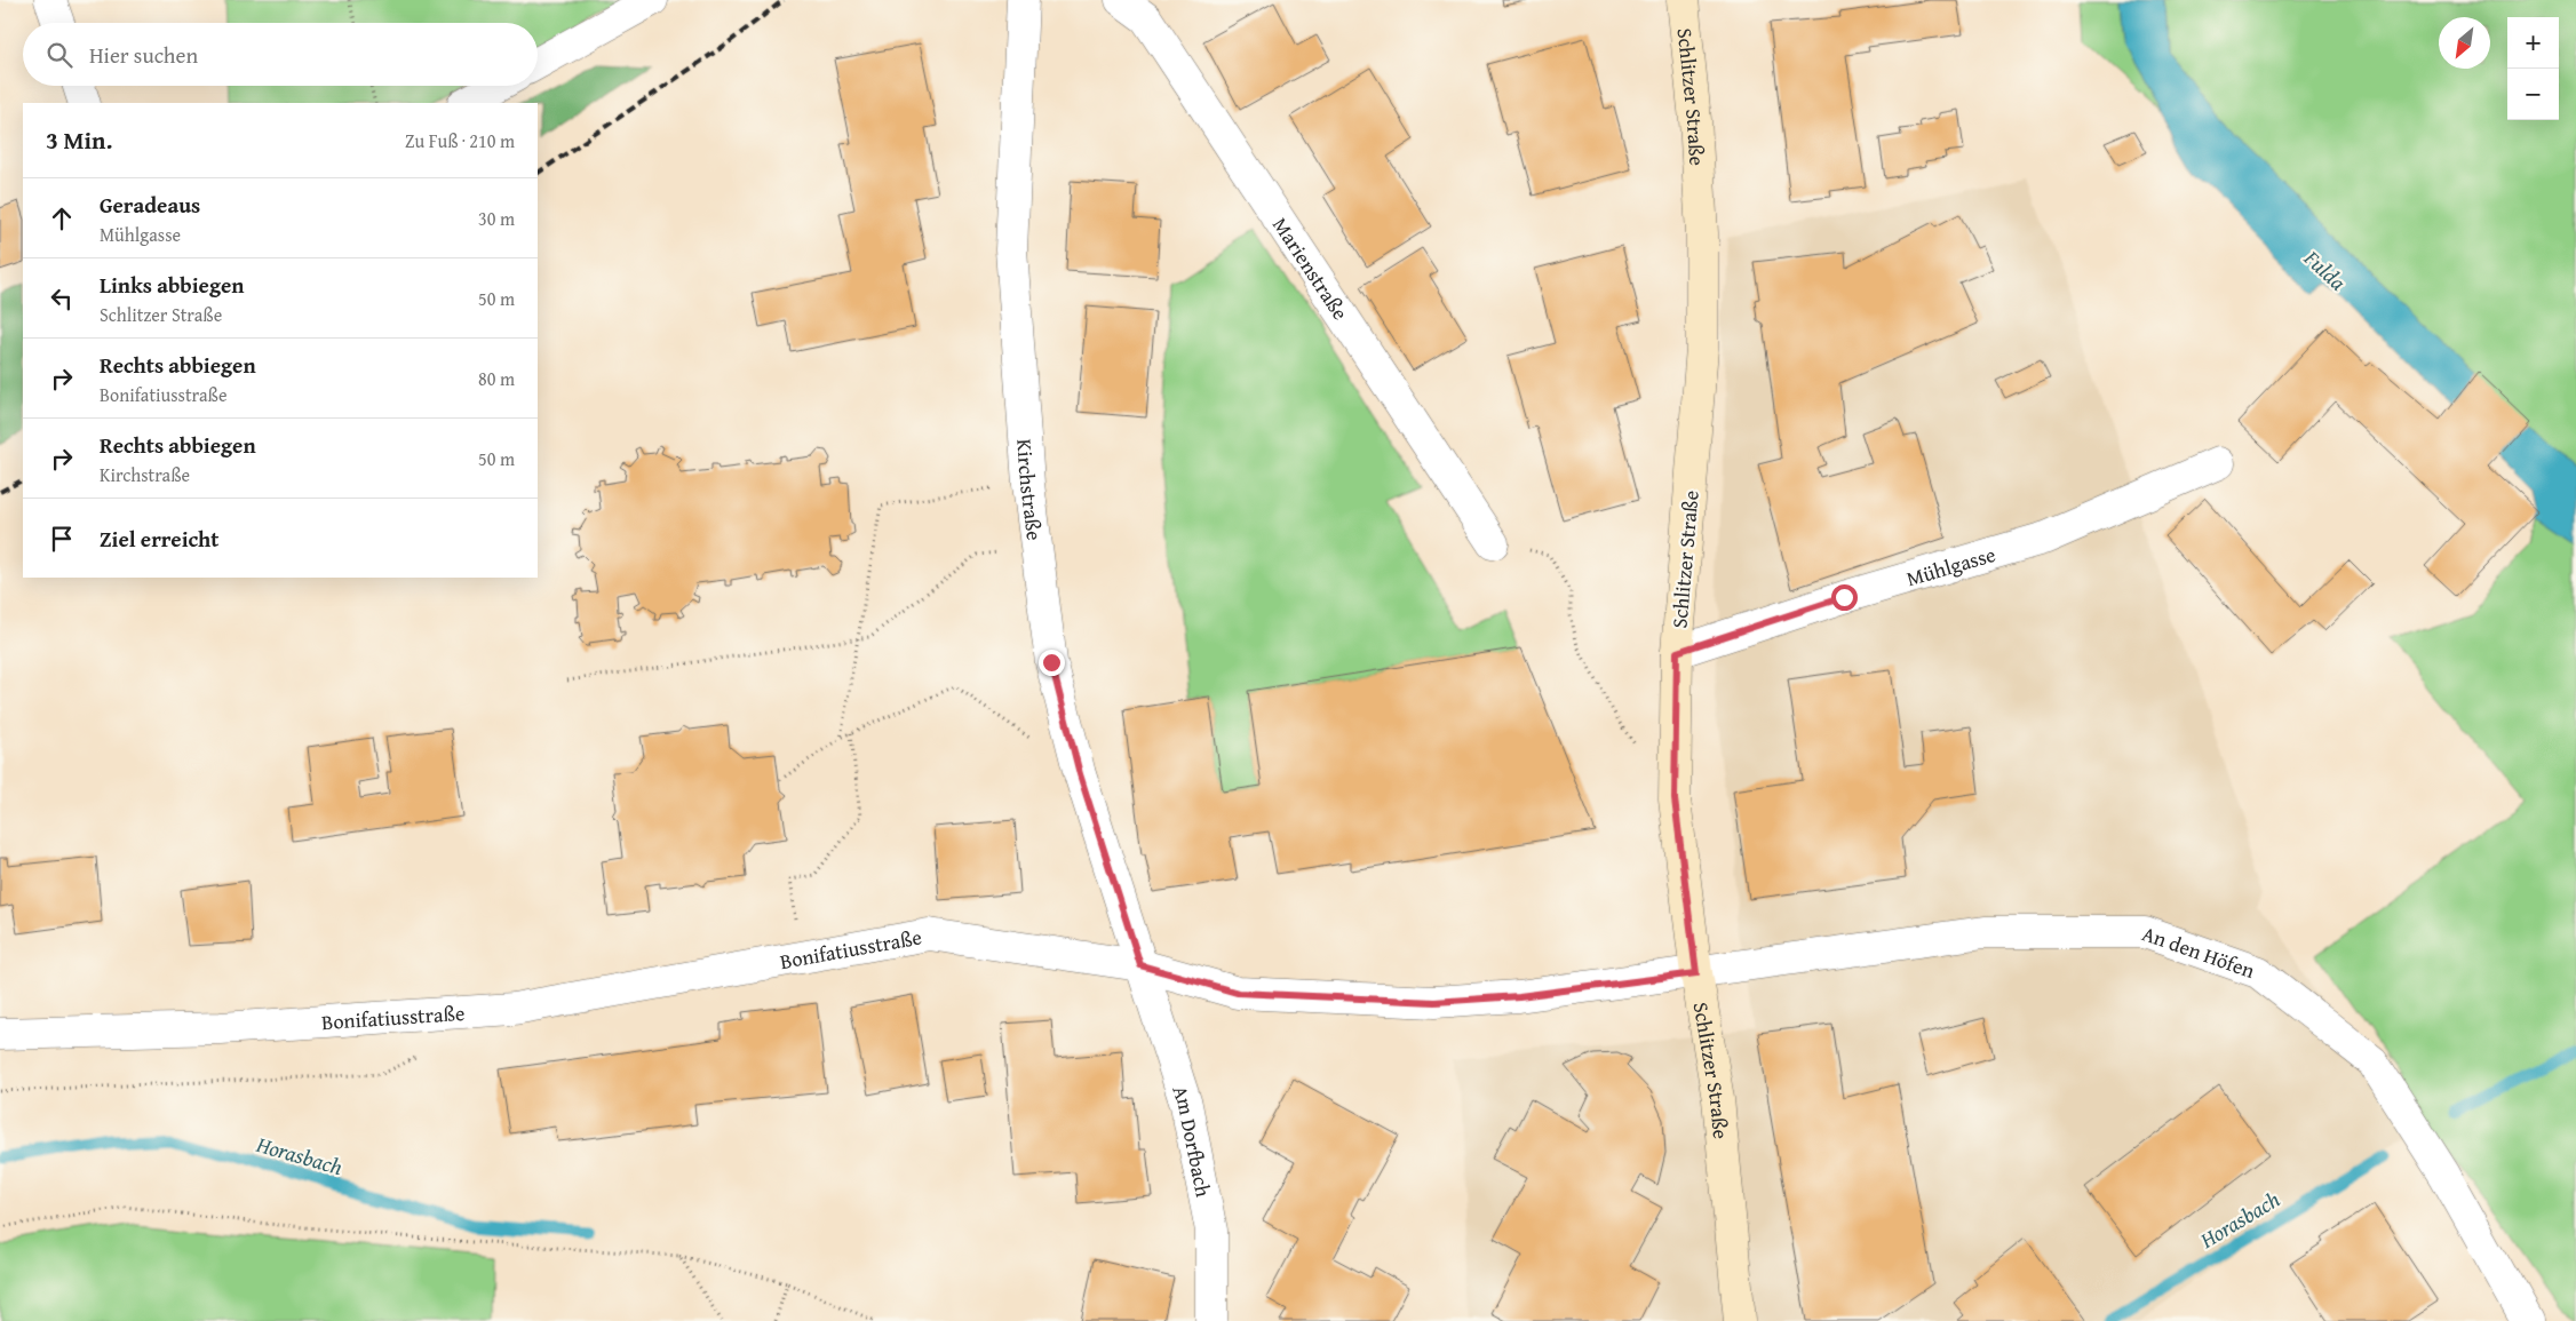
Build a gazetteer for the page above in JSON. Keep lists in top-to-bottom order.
{
  "streets": {
    "main road": ["Schlitzer Straße"],
    "street": [
      "Marienstraße",
      "Kirchstraße",
      "Mühlgasse",
      "Bonifatiusstraße",
      "An den Höfen",
      "Am Dorfbach"
    ]
  },
  "crossings": [
    ["Schlitzer Straße", "Mühlgasse"],
    ["Schlitzer Straße", "Bonifatiusstraße"],
    ["Schlitzer Straße", "An den Höfen"],
    ["Kirchstraße", "Bonifatiusstraße"],
    ["Kirchstraße", "Am Dorfbach"],
    ["Bonifatiusstraße", "An den Höfen"],
    ["Bonifatiusstraße", "Am Dorfbach"]
  ],
  "water": ["Fulda", "Horasbach"],
  "north": "bottom left",
  "page": {
    "map_buttons": ["+", "−"],
    "search": "Hier suchen",
    "heading": ["3 Min.", "Zu Fuß · 210 m"],
    "list": [
      ["Geradeaus", "Mühlgasse", "30 m"],
      ["Links abbiegen", "Schlitzer Straße", "50 m"],
      ["Rechts abbiegen", "Bonifatiusstraße", "80 m"],
      ["Rechts abbiegen", "Kirchstraße", "50 m"],
      "Ziel erreicht"
    ]
  }
}
